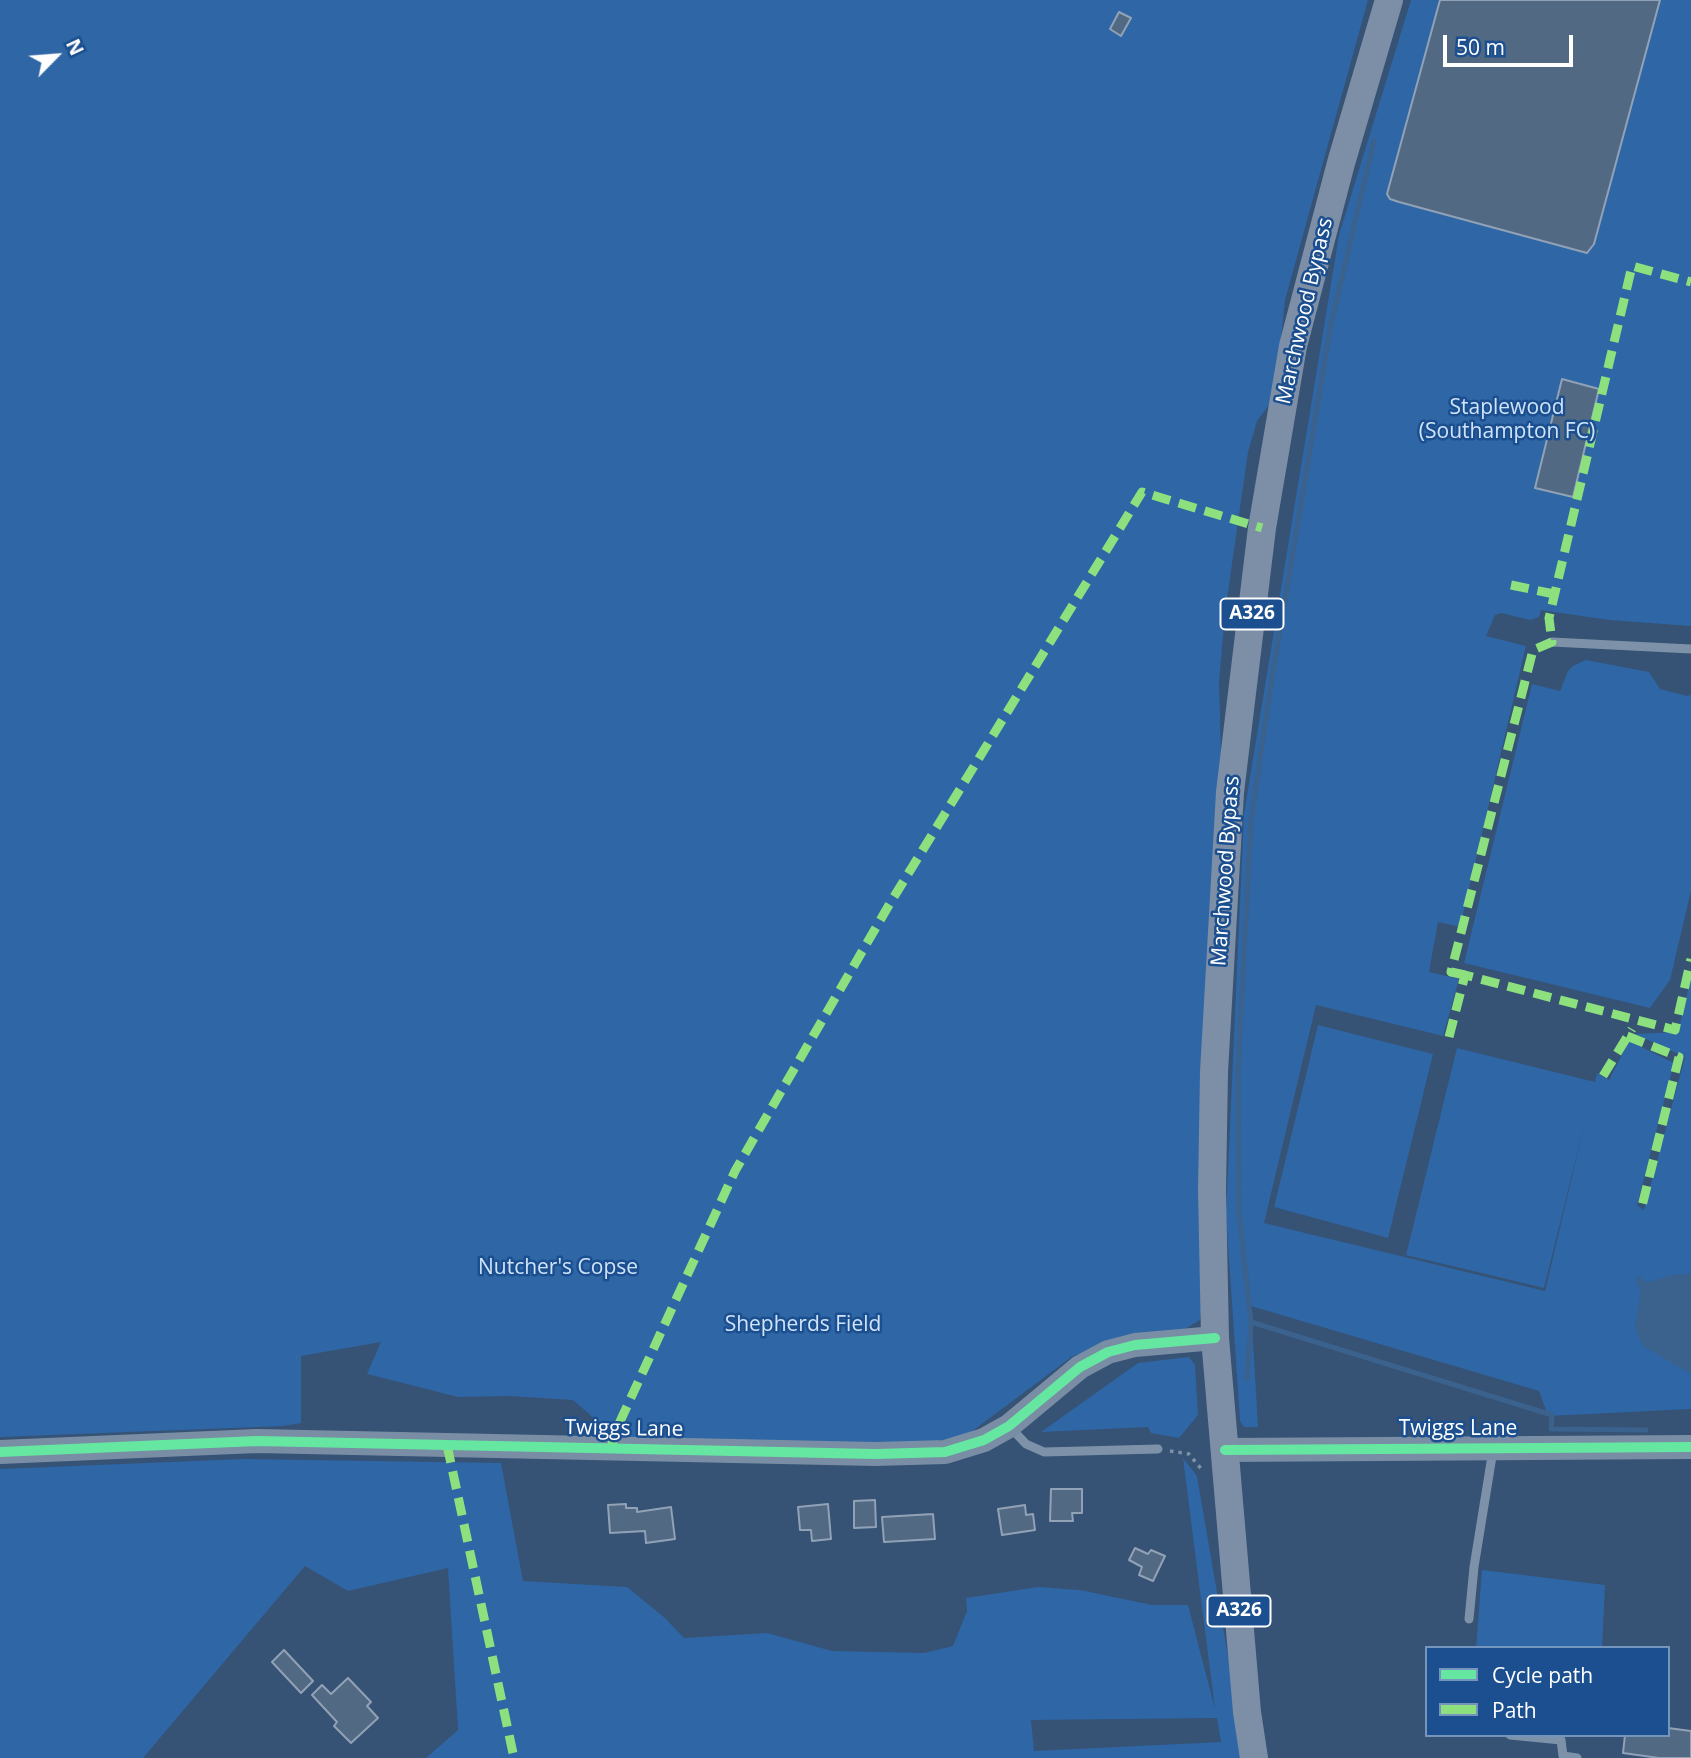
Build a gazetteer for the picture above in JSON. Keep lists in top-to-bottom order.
{
  "streets": {
    "main road": ["Marchwood Bypass", "A326"],
    "street": ["Twiggs Lane"]
  },
  "crossings": [
    ["Marchwood Bypass", "Twiggs Lane"]
  ],
  "parks": ["Staplewood (Southampton FC)", "Nutcher's Copse", "Shepherds Field"],
  "legend": ["Cycle path", "Path"],
  "scale_bar": "50 m",
  "north": "top right"
}
